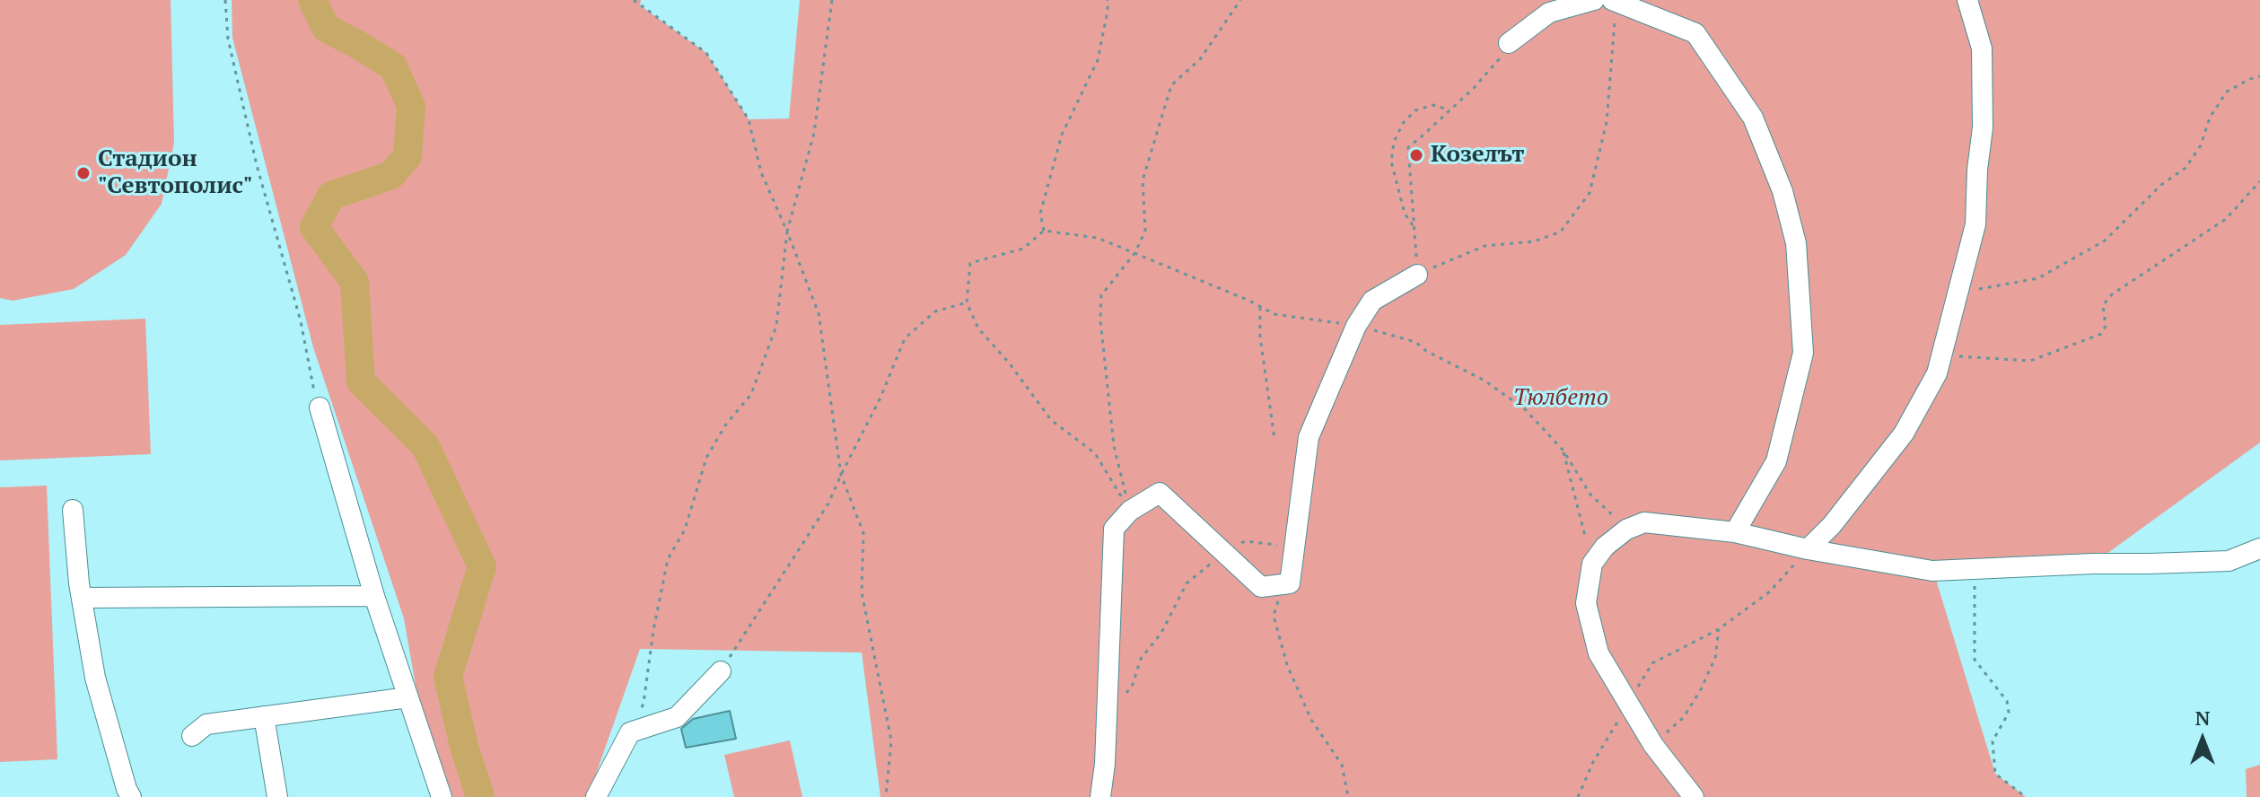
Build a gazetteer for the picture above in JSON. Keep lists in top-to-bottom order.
{
  "parks": ["Тюлбето"],
  "places": ["Козелът", "Стадион \"Севтополис\""],
  "north": "top"
}
